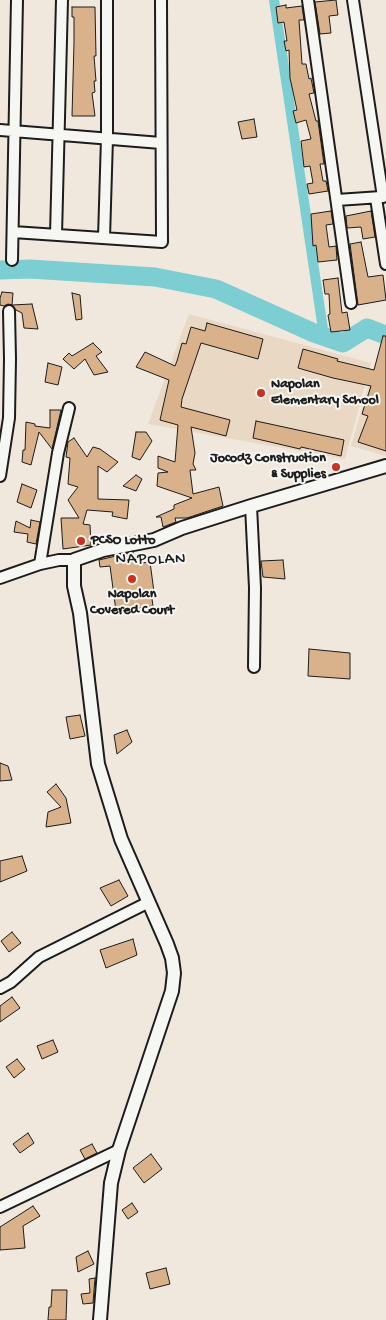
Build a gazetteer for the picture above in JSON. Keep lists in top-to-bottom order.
{
  "districts": ["NAPOLAN"],
  "places": [
    "Napolan Elementary School",
    "Jocodz Construction & Supplies",
    "PCSO Lotto",
    "Napolan Covered Court"
  ]
}
